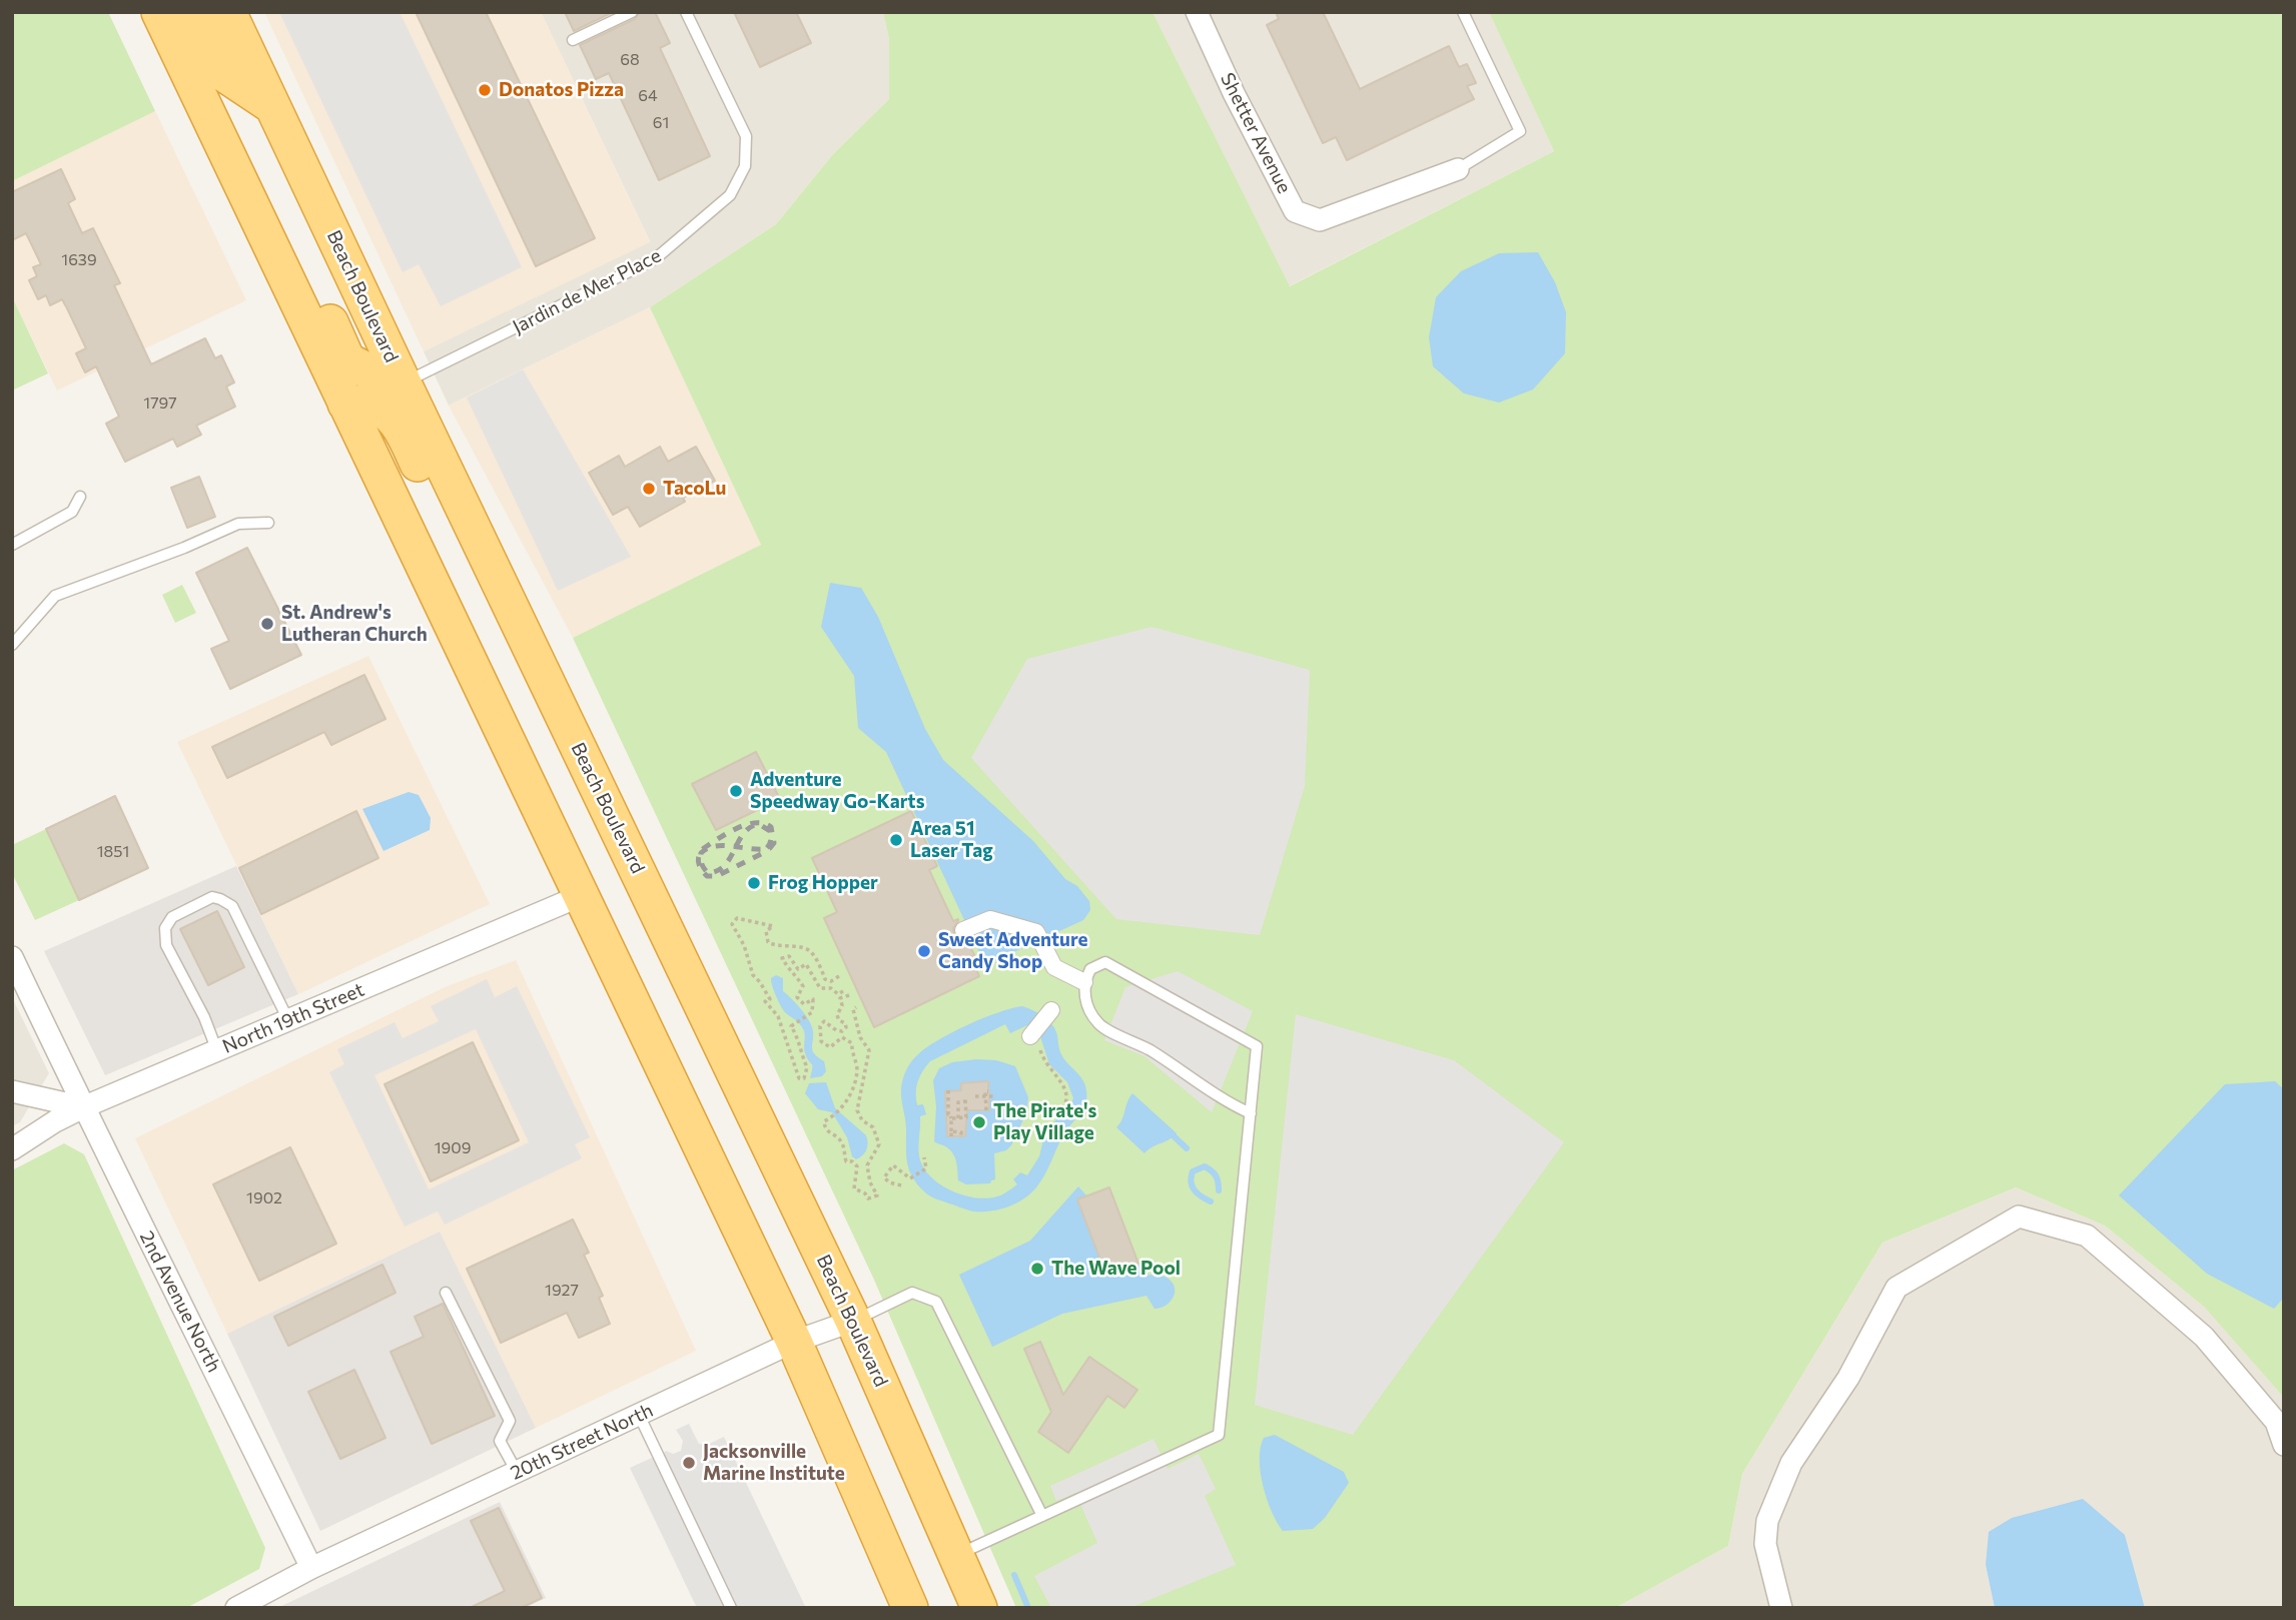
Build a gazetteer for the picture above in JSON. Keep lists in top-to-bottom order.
{
  "streets": {
    "highway": ["Beach Boulevard"],
    "street": [
      "Shetter Avenue",
      "North 19th Street",
      "2nd Avenue North",
      "20th Street North"
    ],
    "lane": ["Jardin de Mer Place"]
  },
  "crossings": [
    ["Jardin de Mer Place", "Beach Boulevard"],
    ["Beach Boulevard", "20th Street North"],
    ["North 19th Street", "2nd Avenue North"],
    ["2nd Avenue North", "20th Street North"]
  ],
  "places": [
    "Donatos Pizza",
    "TacoLu",
    "St. Andrew's Lutheran Church",
    "Adventure Speedway Go-Karts",
    "Area 51 Laser Tag",
    "Frog Hopper",
    "Sweet Adventure Candy Shop",
    "The Pirate's Play Village",
    "The Wave Pool",
    "Jacksonville Marine Institute"
  ],
  "house_numbers": [
    "68",
    "64",
    "61",
    "1639",
    "1797",
    "1851",
    "1909",
    "1902",
    "1927"
  ]
}
